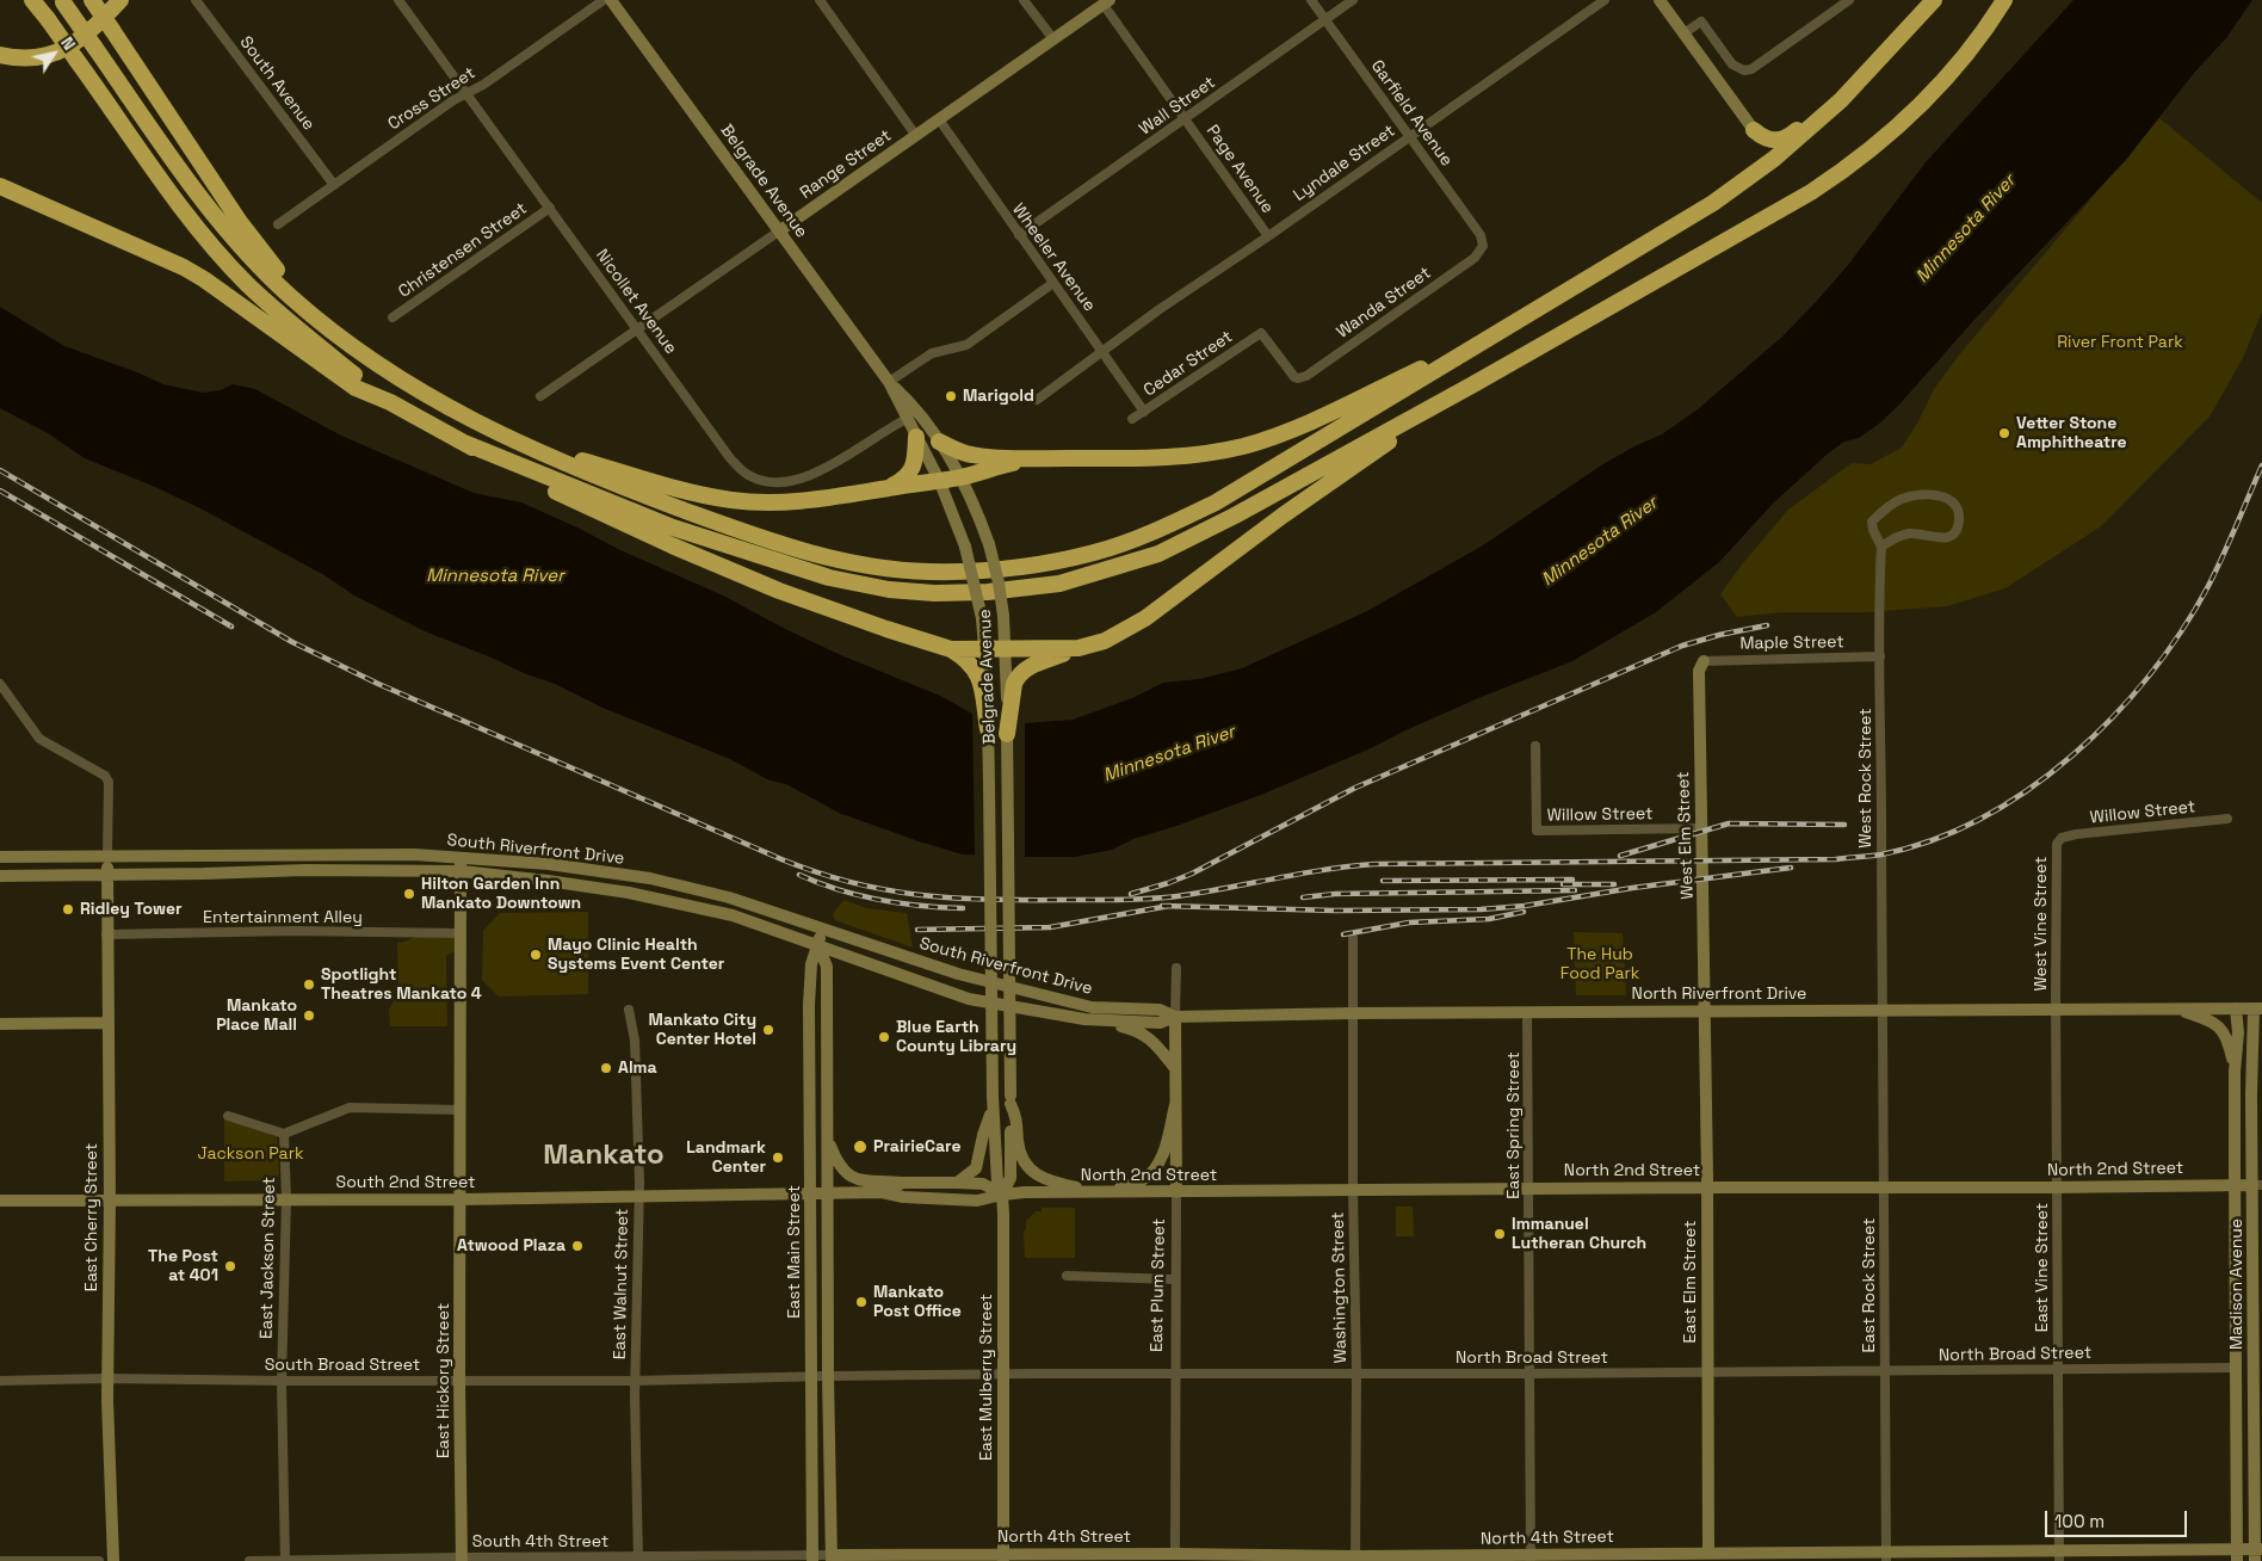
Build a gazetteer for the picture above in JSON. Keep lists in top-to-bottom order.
{
  "streets": {
    "main road": [
      "Range Street",
      "Belgrade Avenue",
      "West Elm Street",
      "South Riverfront Drive",
      "North Riverfront Drive",
      "North 2nd Street",
      "South 2nd Street",
      "East Cherry Street",
      "East Main Street",
      "East Elm Street",
      "Madison Avenue",
      "East Plum Street",
      "East Mulberry Street",
      "East Hickory Street",
      "North 4th Street"
    ],
    "street": [
      "South Avenue",
      "Cross Street",
      "Wall Street",
      "Garfield Avenue",
      "Lyndale Street",
      "Page Avenue",
      "Christensen Street",
      "Wheeler Avenue",
      "Nicollet Avenue",
      "Wanda Street",
      "Cedar Street",
      "Maple Street",
      "West Rock Street",
      "Willow Street",
      "Entertainment Alley",
      "West Vine Street",
      "East Spring Street",
      "East Jackson Street",
      "East Vine Street",
      "East Walnut Street",
      "East Rock Street",
      "Washington Street",
      "North Broad Street",
      "South Broad Street",
      "South 4th Street"
    ]
  },
  "crossings": [
    ["South Avenue", "Cross Street"],
    ["Cross Street", "Nicollet Avenue"],
    ["Wall Street", "Garfield Avenue"],
    ["Wall Street", "Page Avenue"],
    ["Wall Street", "Wheeler Avenue"],
    ["Garfield Avenue", "Lyndale Street"],
    ["Garfield Avenue", "Wanda Street"],
    ["Lyndale Street", "Page Avenue"],
    ["Lyndale Street", "Wheeler Avenue"],
    ["Range Street", "Page Avenue"],
    ["Range Street", "Belgrade Avenue"],
    ["Range Street", "Wheeler Avenue"],
    ["Range Street", "Nicollet Avenue"],
    ["Belgrade Avenue", "Nicollet Avenue"],
    ["Christensen Street", "Nicollet Avenue"],
    ["Wheeler Avenue", "Cedar Street"],
    ["Wanda Street", "Cedar Street"],
    ["Maple Street", "West Rock Street"],
    ["Maple Street", "West Elm Street"],
    ["West Rock Street", "North Riverfront Drive"],
    ["West Rock Street", "East Rock Street"],
    ["Willow Street", "West Elm Street"],
    ["Willow Street", "West Vine Street"],
    ["West Elm Street", "North Riverfront Drive"],
    ["West Elm Street", "East Elm Street"],
    ["South Riverfront Drive", "North Riverfront Drive"],
    ["South Riverfront Drive", "East Cherry Street"],
    ["South Riverfront Drive", "East Main Street"],
    ["South Riverfront Drive", "East Plum Street"],
    ["South Riverfront Drive", "East Hickory Street"],
    ["Entertainment Alley", "East Cherry Street"],
    ["Entertainment Alley", "East Hickory Street"],
    ["West Vine Street", "North Riverfront Drive"],
    ["West Vine Street", "East Vine Street"],
    ["North Riverfront Drive", "East Spring Street"],
    ["North Riverfront Drive", "East Vine Street"],
    ["North Riverfront Drive", "East Elm Street"],
    ["North Riverfront Drive", "Madison Avenue"],
    ["North Riverfront Drive", "East Plum Street"],
    ["North Riverfront Drive", "East Rock Street"],
    ["North Riverfront Drive", "Washington Street"],
    ["East Spring Street", "North 2nd Street"],
    ["East Spring Street", "North Broad Street"],
    ["East Spring Street", "North 4th Street"],
    ["North 2nd Street", "South 2nd Street"],
    ["North 2nd Street", "East Main Street"],
    ["North 2nd Street", "East Vine Street"],
    ["North 2nd Street", "East Elm Street"],
    ["North 2nd Street", "Madison Avenue"],
    ["North 2nd Street", "East Plum Street"],
    ["North 2nd Street", "East Rock Street"],
    ["North 2nd Street", "Washington Street"],
    ["North 2nd Street", "East Mulberry Street"],
    ["South 2nd Street", "East Cherry Street"],
    ["South 2nd Street", "East Main Street"],
    ["South 2nd Street", "East Jackson Street"],
    ["South 2nd Street", "East Walnut Street"],
    ["South 2nd Street", "East Hickory Street"],
    ["East Cherry Street", "South Broad Street"],
    ["East Main Street", "North Broad Street"],
    ["East Main Street", "South Broad Street"],
    ["East Main Street", "North 4th Street"],
    ["East Main Street", "South 4th Street"],
    ["East Jackson Street", "South Broad Street"],
    ["East Jackson Street", "South 4th Street"],
    ["East Vine Street", "North Broad Street"],
    ["East Vine Street", "North 4th Street"],
    ["East Elm Street", "North Broad Street"],
    ["East Elm Street", "North 4th Street"],
    ["East Walnut Street", "South Broad Street"],
    ["East Walnut Street", "South 4th Street"],
    ["Madison Avenue", "North Broad Street"],
    ["Madison Avenue", "North 4th Street"],
    ["East Plum Street", "North Broad Street"],
    ["East Plum Street", "North 4th Street"],
    ["East Rock Street", "North Broad Street"],
    ["East Rock Street", "North 4th Street"],
    ["Washington Street", "North Broad Street"],
    ["Washington Street", "North 4th Street"],
    ["North Broad Street", "South Broad Street"],
    ["North Broad Street", "East Mulberry Street"],
    ["South Broad Street", "East Hickory Street"],
    ["East Mulberry Street", "North 4th Street"],
    ["East Hickory Street", "South 4th Street"],
    ["North 4th Street", "South 4th Street"]
  ],
  "districts": ["Mankato"],
  "water": ["Minnesota River"],
  "parks": ["River Front Park", "The Hub Food Park", "Jackson Park"],
  "places": [
    "Marigold",
    "Vetter Stone Amphitheatre",
    "Hilton Garden Inn Mankato Downtown",
    "Ridley Tower",
    "Mayo Clinic Health Systems Event Center",
    "Spotlight Theatres Mankato 4",
    "Mankato Place Mall",
    "Mankato City Center Hotel",
    "Blue Earth County Library",
    "Alma",
    "PrairieCare",
    "Landmark Center",
    "Immanuel Lutheran Church",
    "Atwood Plaza",
    "The Post at 401",
    "Mankato Post Office"
  ],
  "scale_bar": "100 m",
  "north": "top right"
}
